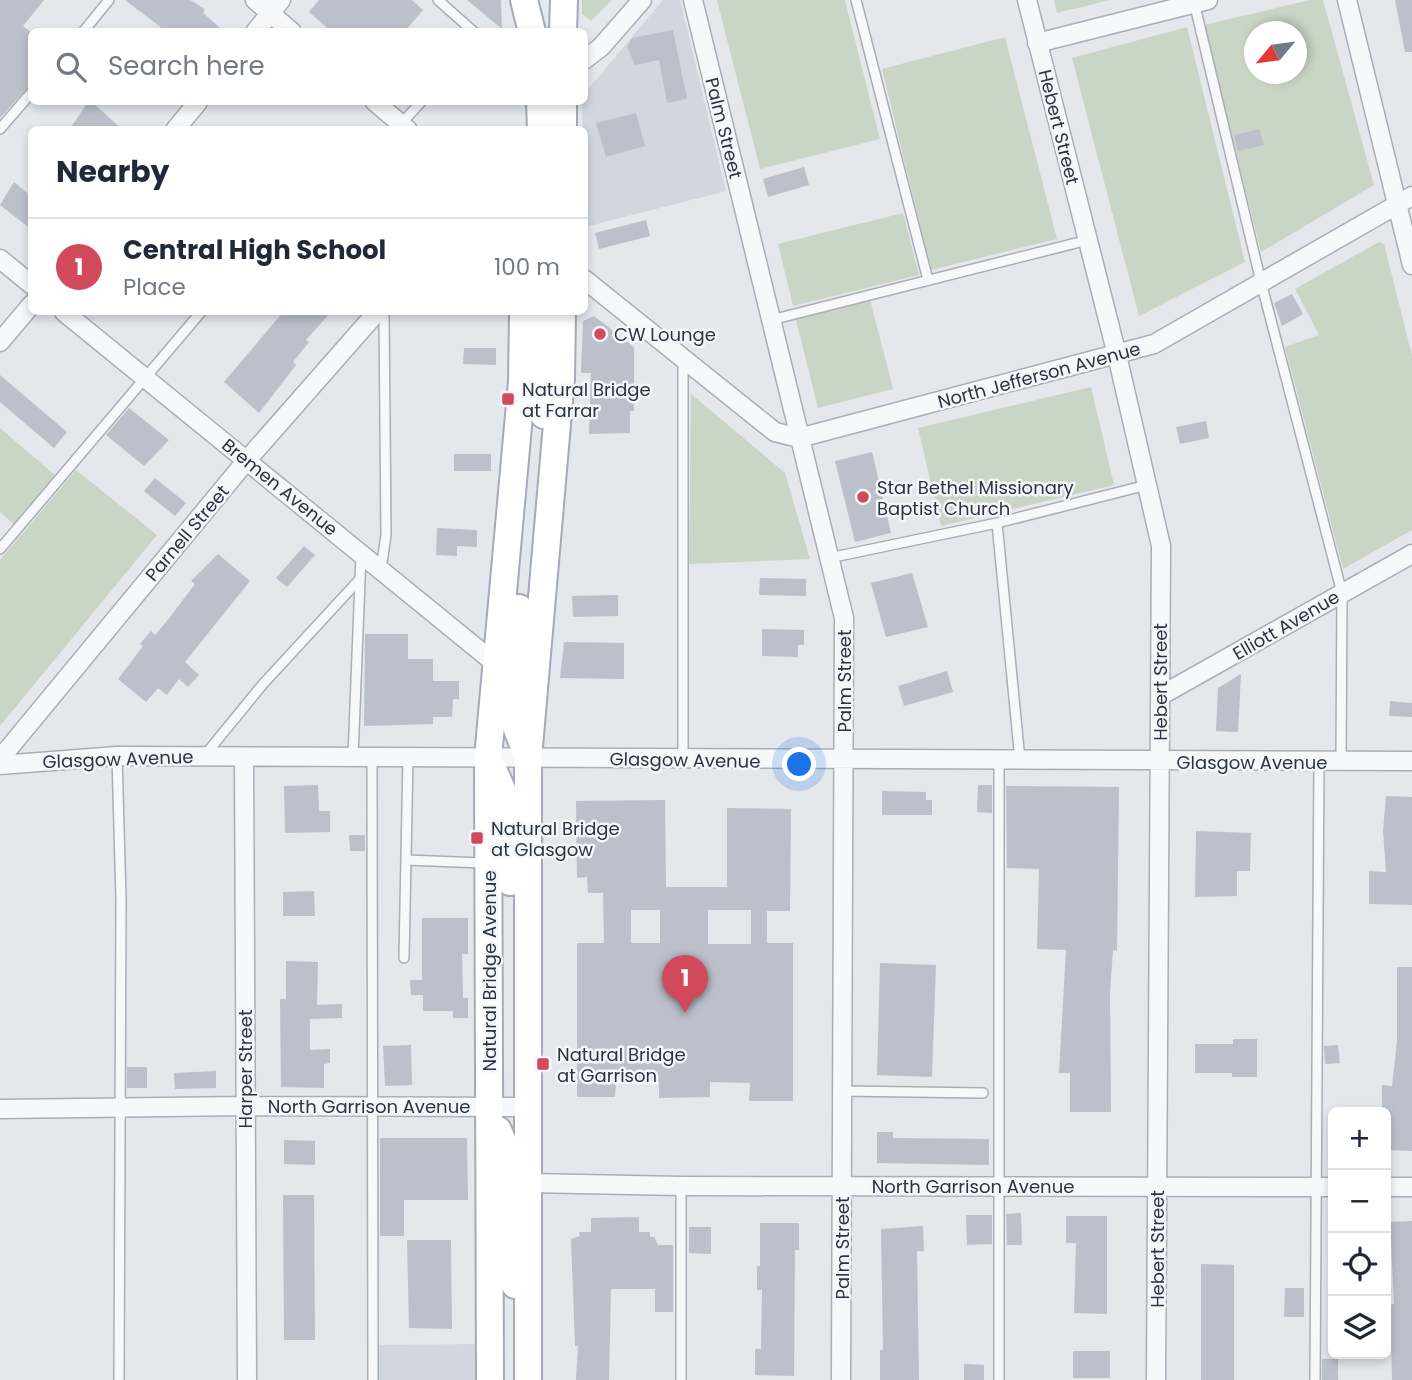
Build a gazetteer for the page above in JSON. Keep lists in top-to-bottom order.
{
  "streets": {
    "main road": ["Natural Bridge Avenue"],
    "street": [
      "Hebert Street",
      "Palm Street",
      "North Jefferson Avenue",
      "Bremen Avenue",
      "Parnell Street",
      "Elliott Avenue",
      "Glasgow Avenue",
      "Harper Street",
      "North Garrison Avenue"
    ]
  },
  "crossings": [
    ["Hebert Street", "North Jefferson Avenue"],
    ["Hebert Street", "Elliott Avenue"],
    ["Hebert Street", "Glasgow Avenue"],
    ["Hebert Street", "North Garrison Avenue"],
    ["Palm Street", "North Jefferson Avenue"],
    ["Palm Street", "Glasgow Avenue"],
    ["Palm Street", "North Garrison Avenue"],
    ["Bremen Avenue", "Parnell Street"],
    ["Bremen Avenue", "Natural Bridge Avenue"],
    ["Glasgow Avenue", "Natural Bridge Avenue"],
    ["Glasgow Avenue", "Harper Street"],
    ["Natural Bridge Avenue", "North Garrison Avenue"],
    ["Harper Street", "North Garrison Avenue"]
  ],
  "places": {
    "other": ["CW Lounge", "Star Bethel Missionary Baptist Church"],
    "transit": ["Natural Bridge at Farrar", "Natural Bridge at Glasgow", "Natural Bridge at Garrison"]
  },
  "north": "bottom left",
  "page": {
    "search": "Search here",
    "heading": "Nearby",
    "list": [
      {
        "mark": "1",
        "name": "Central High School",
        "note": "Place",
        "value": "100 m"
      }
    ],
    "pins": "1",
    "map_buttons": ["+", "−"]
  }
}
